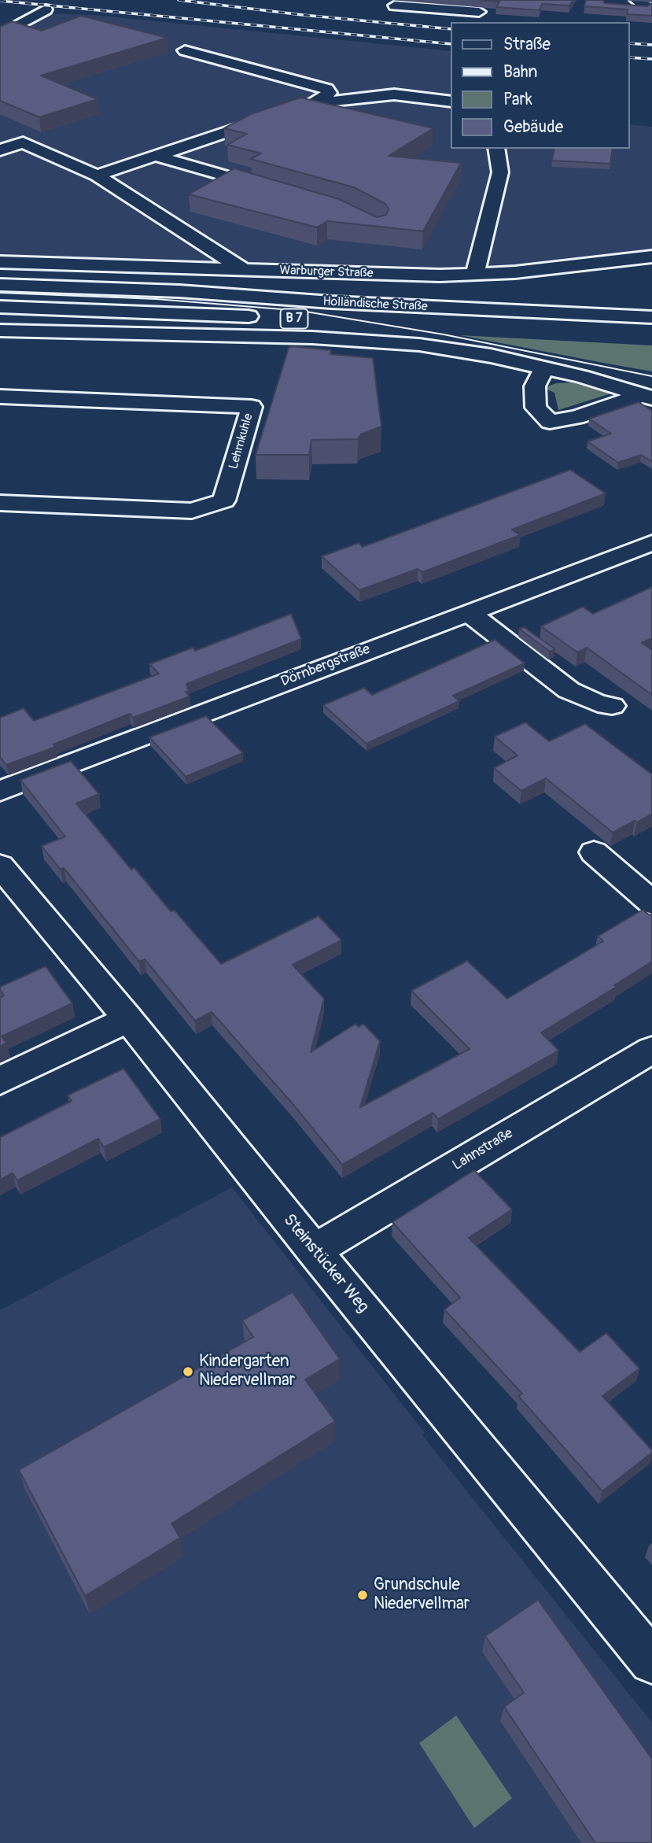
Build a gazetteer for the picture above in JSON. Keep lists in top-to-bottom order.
{
  "streets": {
    "main road": [
      "Warburger Straße",
      "Holländische Straße",
      "B 7",
      "Lehmkuhle",
      "Dörnbergstraße",
      "Lahnstraße",
      "Steinstücker Weg"
    ]
  },
  "crossings": [
    ["Lahnstraße", "Steinstücker Weg"]
  ],
  "places": ["Kindergarten Niedervellmar", "Grundschule Niedervellmar"],
  "legend": [
    "Straße",
    "Bahn",
    "Park",
    "Gebäude"
  ]
}
